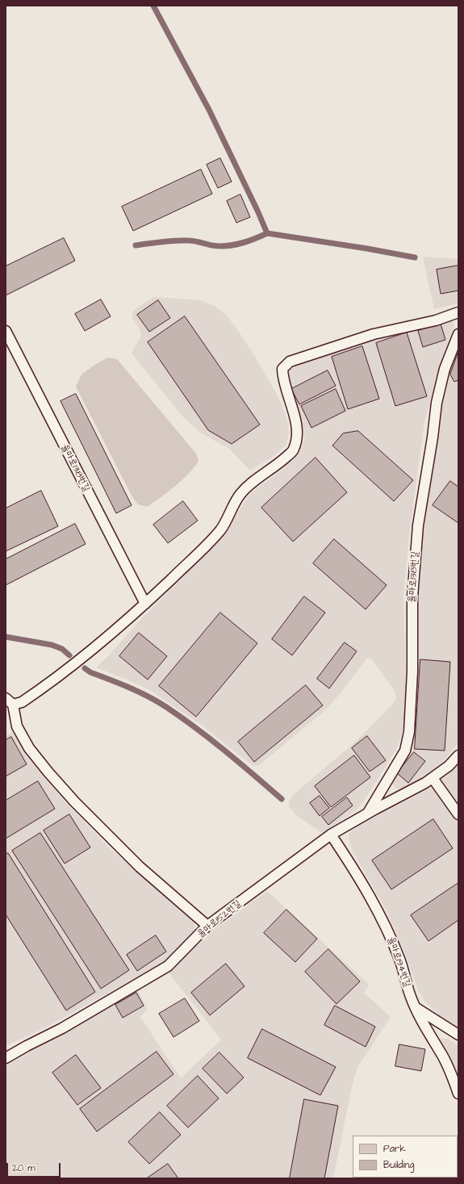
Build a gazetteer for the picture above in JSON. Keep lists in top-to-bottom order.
{
  "streets": {
    "lane": ["율마로138번길", "율마로152번길", "율마로194번길"]
  },
  "crossings": [
    ["율마로138번길", "율마로152번길"],
    ["율마로152번길", "율마로194번길"]
  ],
  "legend": ["Park", "Building"],
  "scale_bar": "20 m"
}
